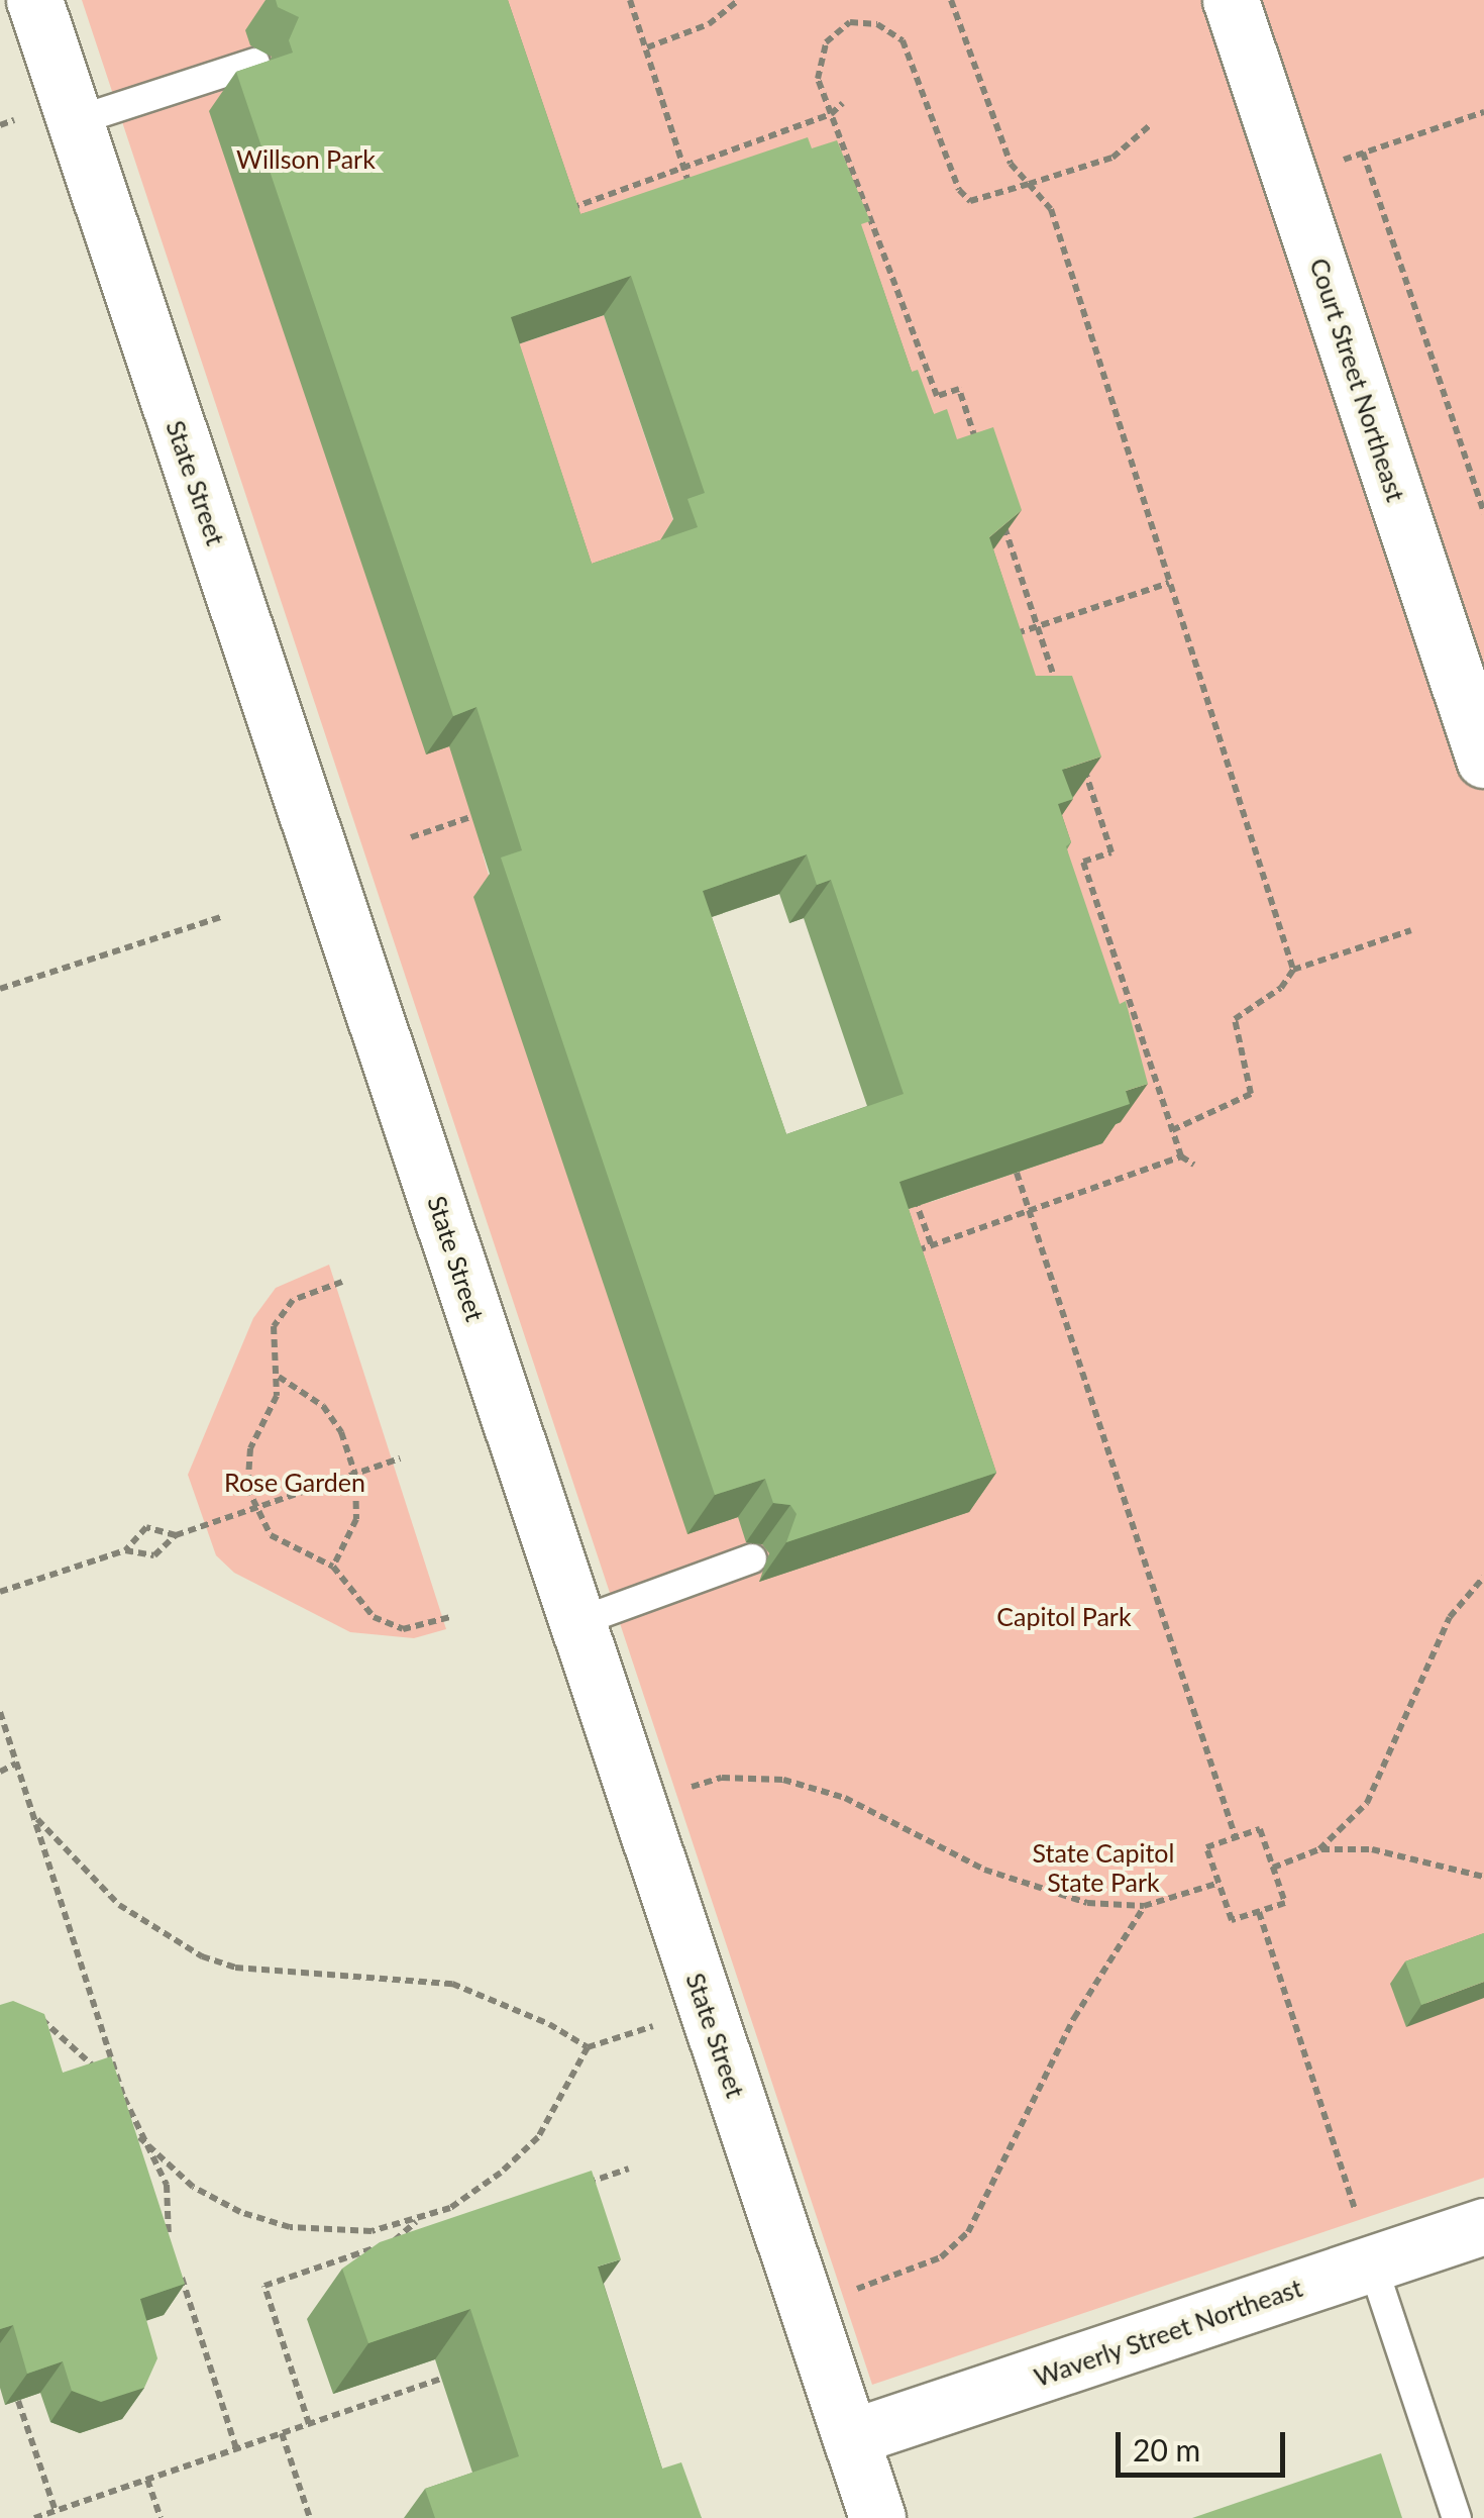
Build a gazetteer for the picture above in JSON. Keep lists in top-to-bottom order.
{
  "streets": {
    "main road": ["Court Street Northeast", "State Street", "Waverly Street Northeast"]
  },
  "crossings": [
    ["State Street", "Waverly Street Northeast"]
  ],
  "parks": [
    "Willson Park",
    "Rose Garden",
    "Capitol Park",
    "State Capitol State Park"
  ],
  "scale_bar": "20 m"
}
